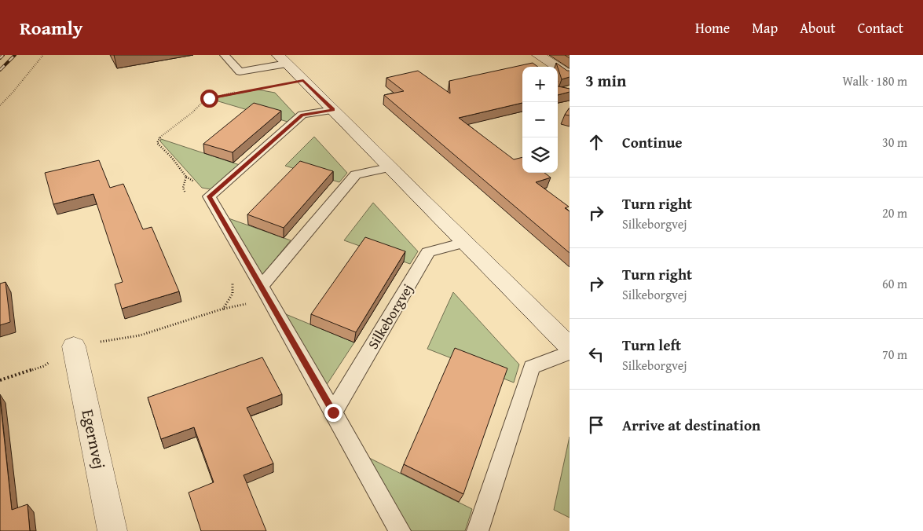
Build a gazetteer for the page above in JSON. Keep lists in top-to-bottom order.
{
  "streets": {
    "main road": ["Egernvej"],
    "lane": ["Silkeborgvej"]
  },
  "page": {
    "header": "Roamly",
    "nav": [
      "Home",
      "Map",
      "About",
      "Contact"
    ],
    "heading": ["3 min", "Walk · 180 m"],
    "map_buttons": ["+", "−"],
    "list": [
      ["Continue", "30 m"],
      ["Turn right", "Silkeborgvej", "20 m"],
      ["Turn right", "Silkeborgvej", "60 m"],
      ["Turn left", "Silkeborgvej", "70 m"],
      "Arrive at destination"
    ]
  }
}
